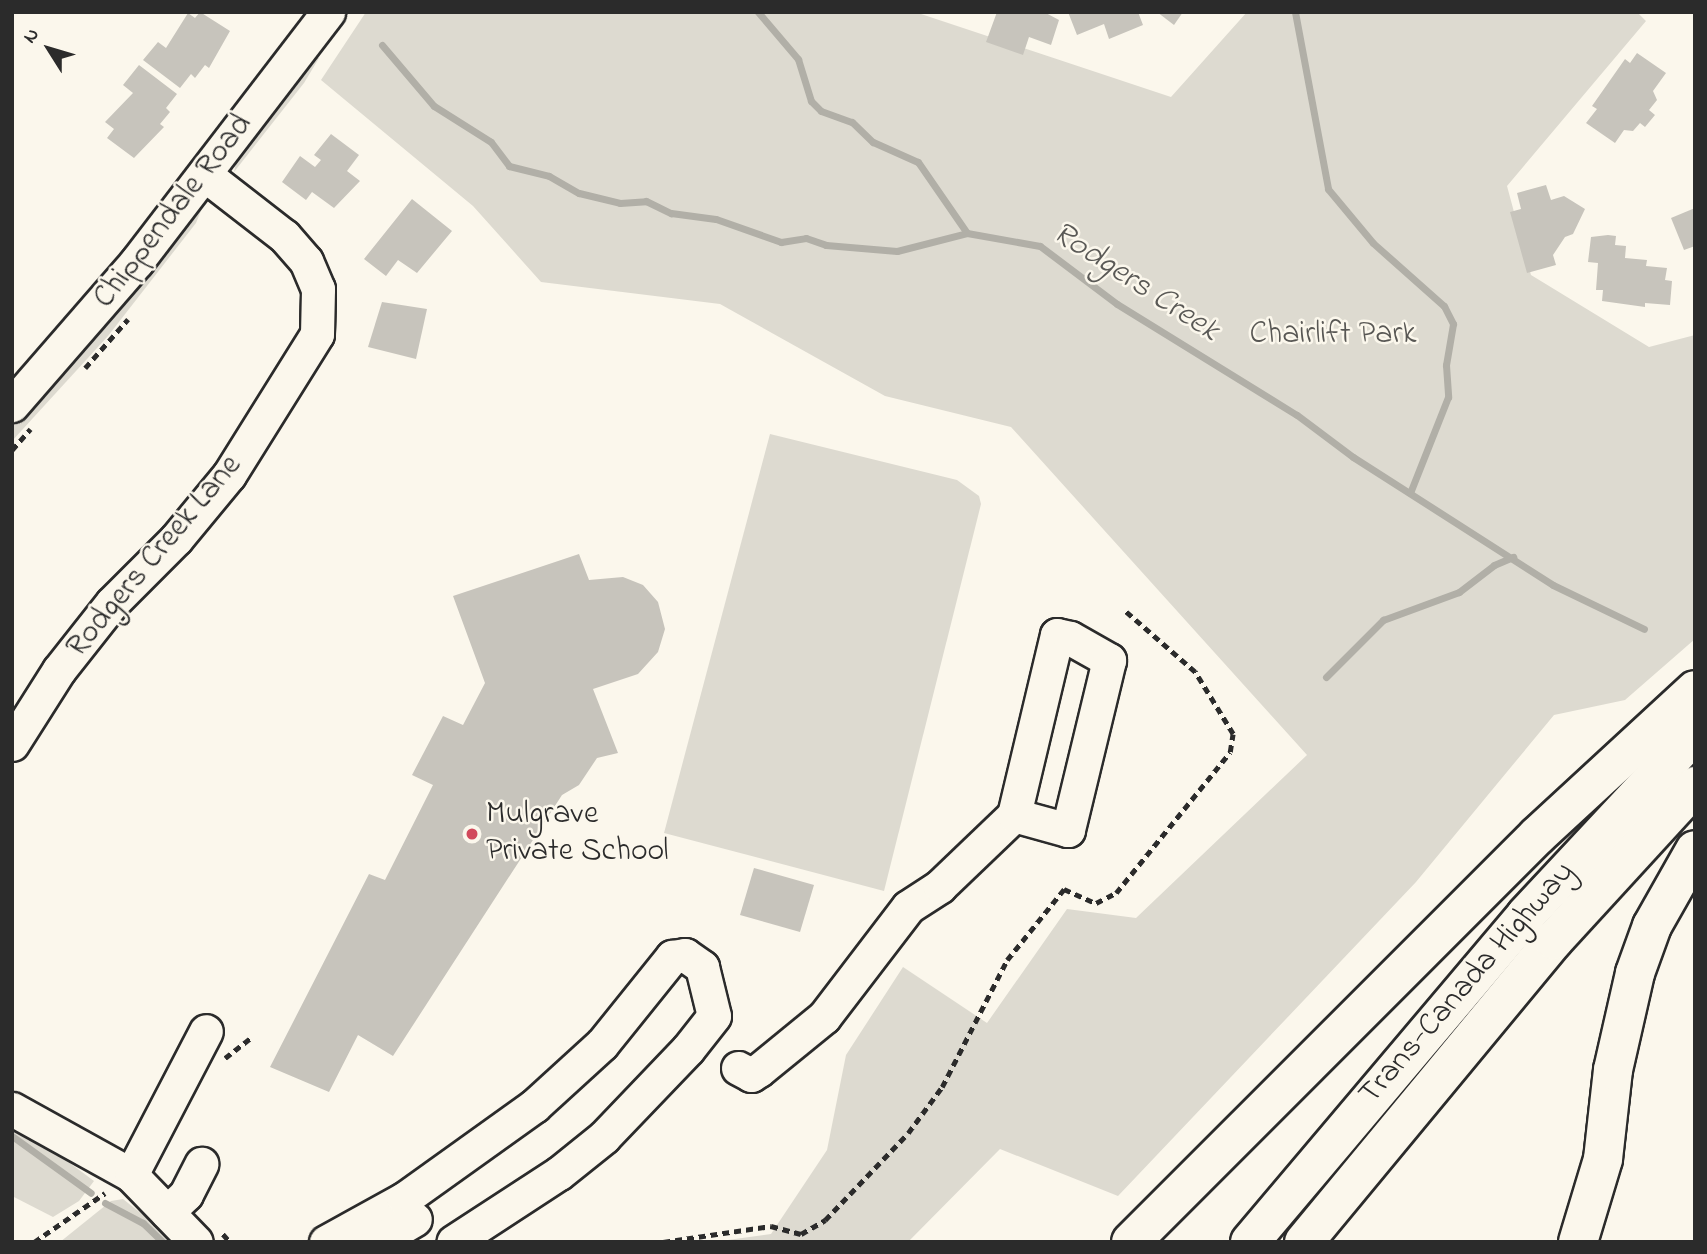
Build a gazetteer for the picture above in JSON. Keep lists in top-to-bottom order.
{
  "streets": {
    "highway": ["Trans-Canada Highway"],
    "street": ["Chippendale Road", "Rodgers Creek Lane"]
  },
  "crossings": [
    ["Chippendale Road", "Rodgers Creek Lane"]
  ],
  "water": ["Rodgers Creek"],
  "parks": ["Chairlift Park"],
  "places": ["Mulgrave Private School"],
  "north": "top left"
}
